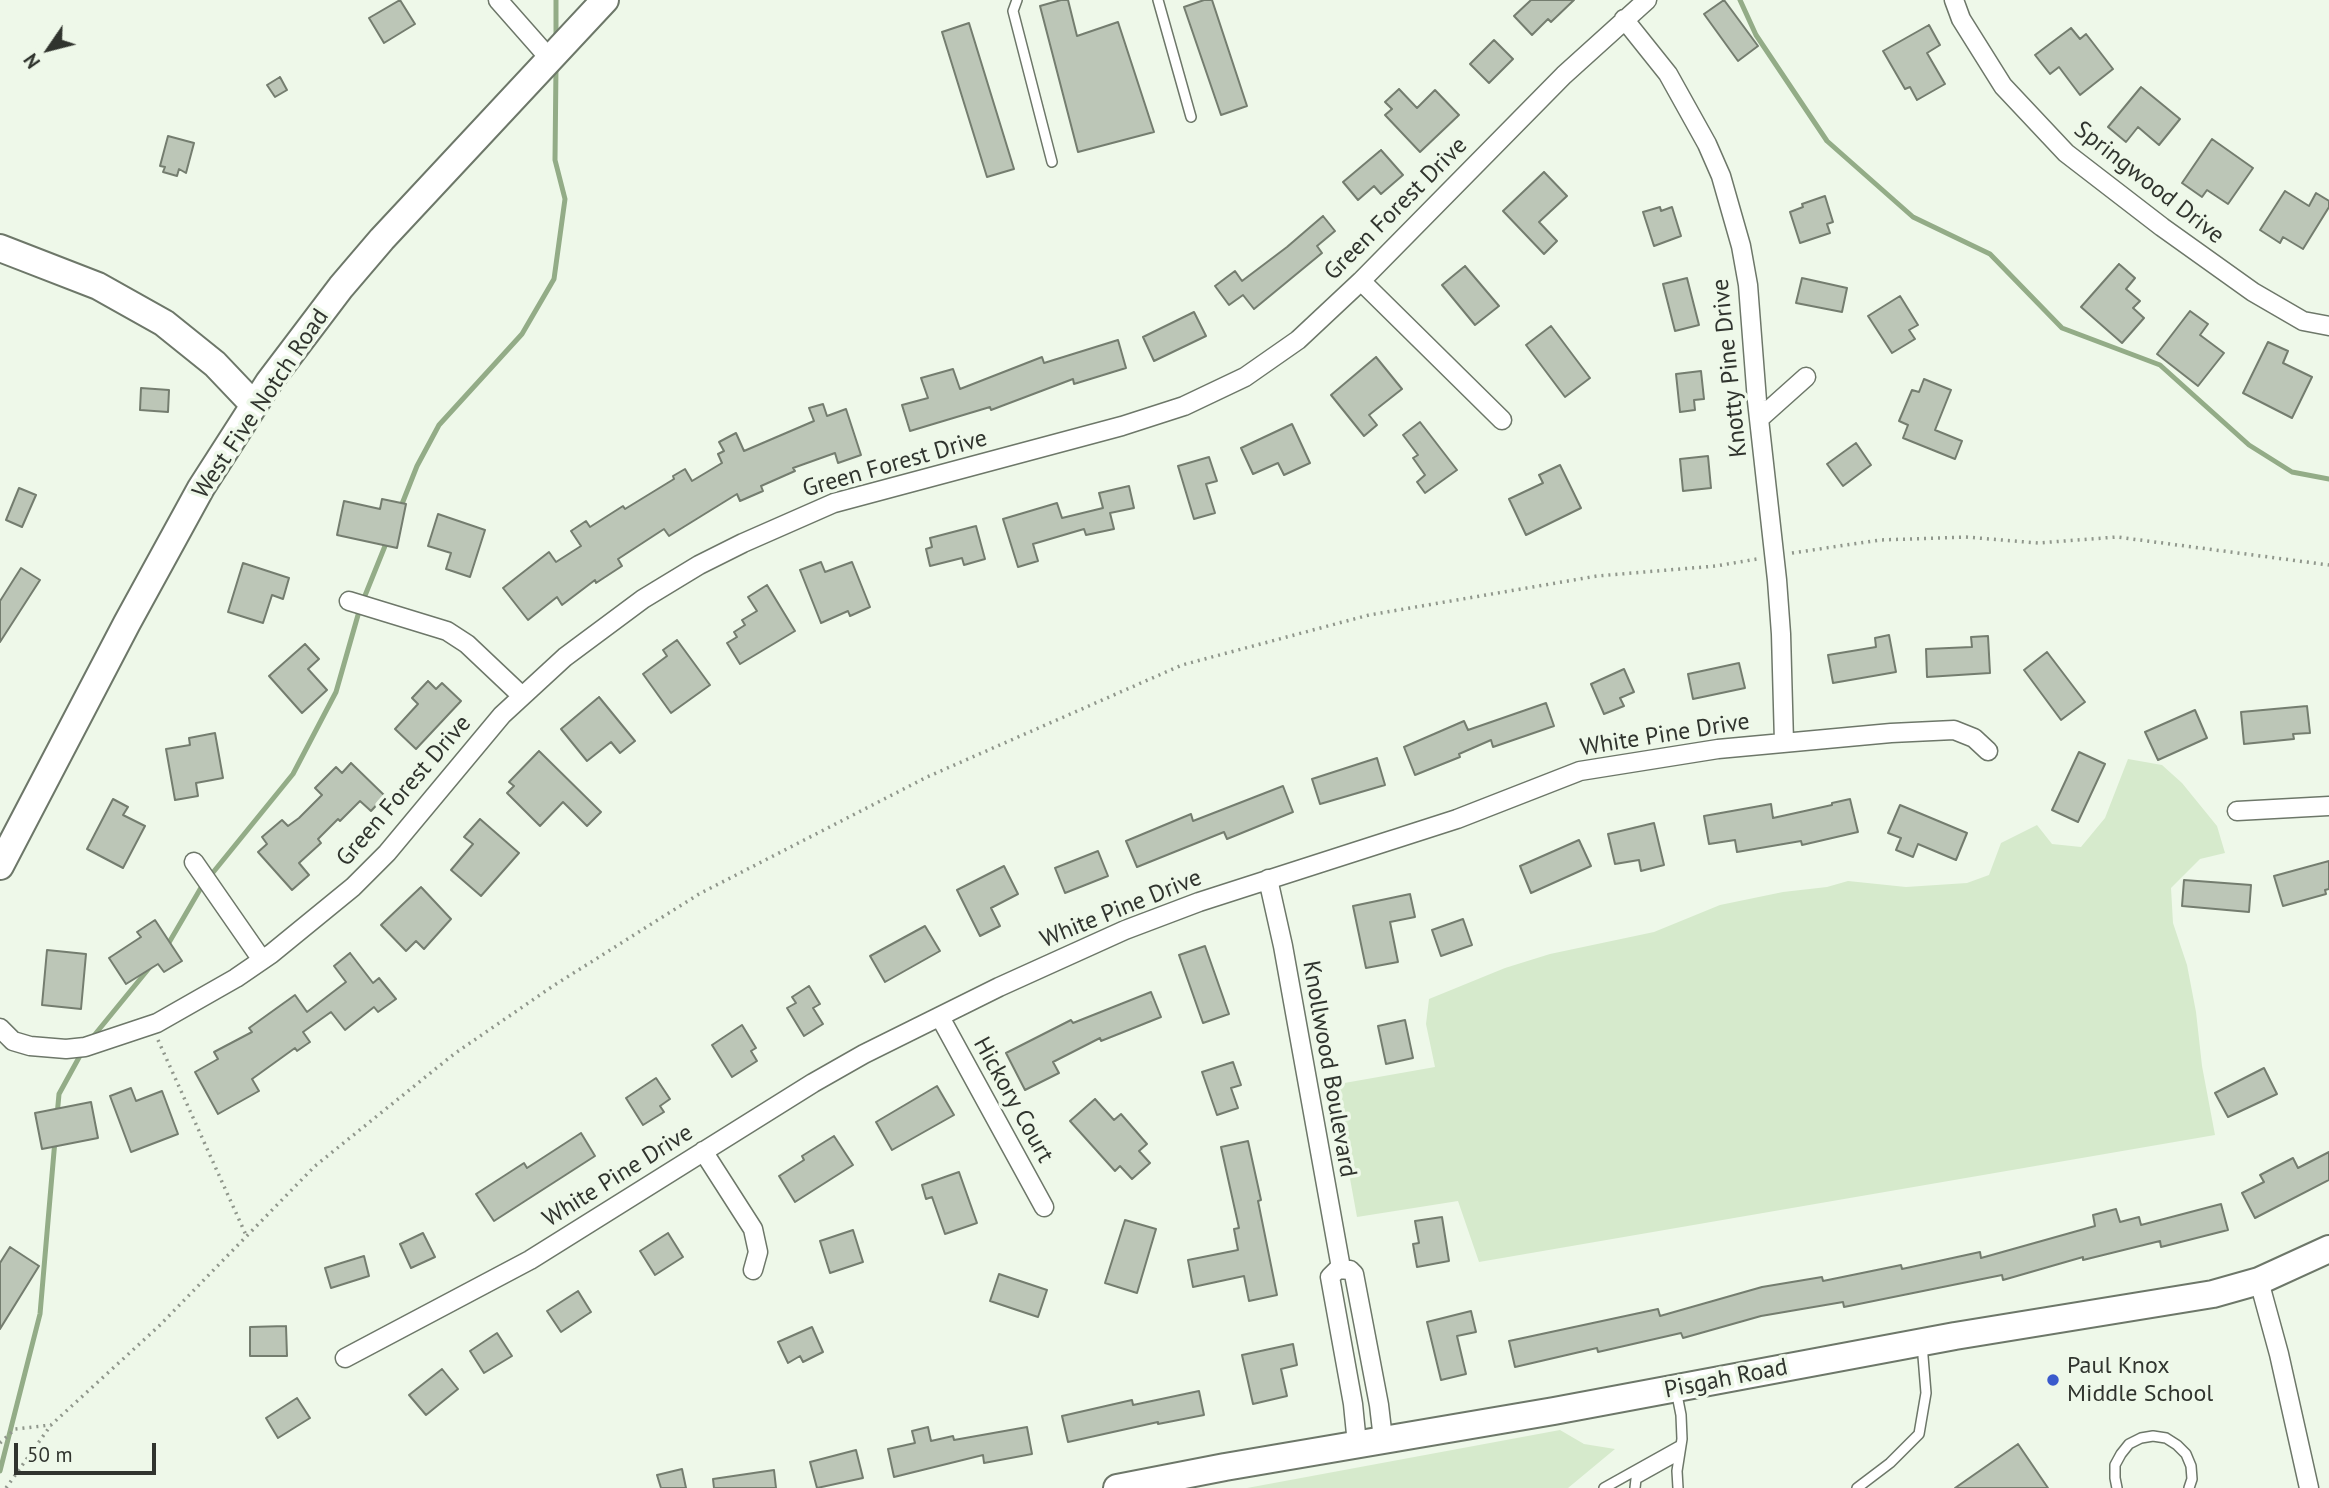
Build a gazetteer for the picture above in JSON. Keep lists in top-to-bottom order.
{
  "streets": {
    "street": [
      "Springwood Drive",
      "Green Forest Drive",
      "Knotty Pine Drive",
      "West Five Notch Road",
      "White Pine Drive",
      "Knollwood Boulevard",
      "Hickory Court",
      "Pisgah Road"
    ]
  },
  "crossings": [
    ["Green Forest Drive", "Knotty Pine Drive"],
    ["Knotty Pine Drive", "White Pine Drive"],
    ["White Pine Drive", "Knollwood Boulevard"],
    ["White Pine Drive", "Hickory Court"],
    ["Knollwood Boulevard", "Pisgah Road"]
  ],
  "places": ["Paul Knox Middle School"],
  "scale_bar": "50 m",
  "north": "bottom left"
}
